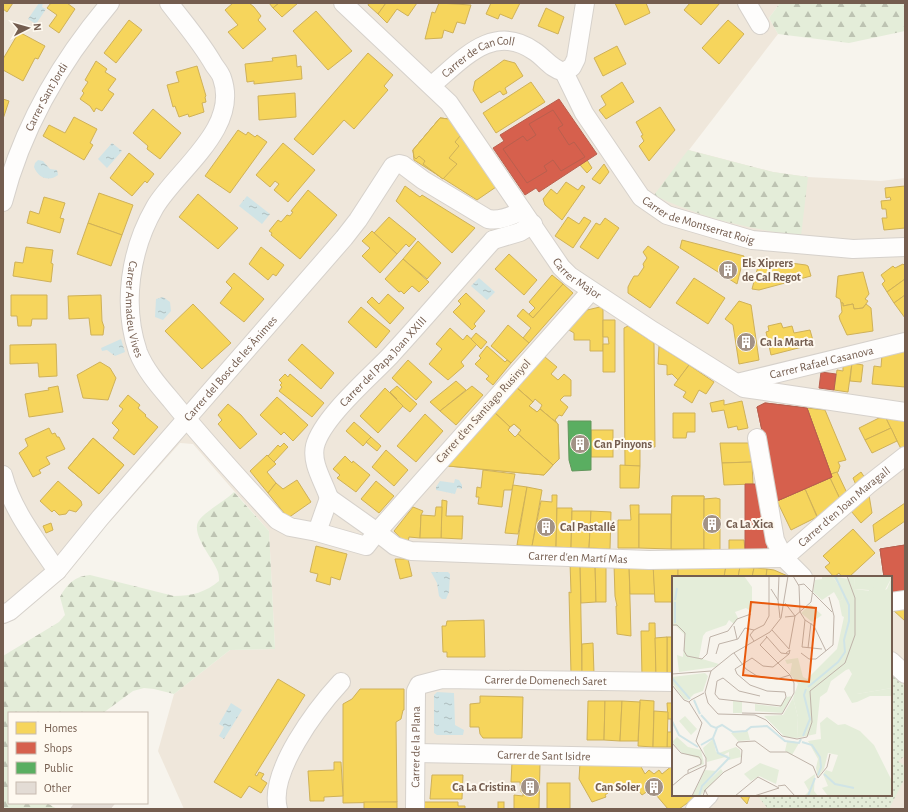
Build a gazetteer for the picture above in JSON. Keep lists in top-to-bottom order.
{
  "streets": {
    "street": [
      "Carrer de Can Coll",
      "Carrer Sant Jordi",
      "Carrer de Montserrat Roig",
      "Carrer Major",
      "Carrer Amadeu Vives",
      "Carrer del Papa Joan XXIII",
      "Carrer Rafael Casanova",
      "Carrer del Bosc de les Ànimes",
      "Carrer d'en Santiago Rusinyol",
      "Carrer d'en Joan Maragall",
      "Carrer d'en Martí Mas",
      "Carrer de Domenech Saret",
      "Carrer de la Plana",
      "Carrer de Sant Isidre"
    ]
  },
  "crossings": [
    ["Carrer de Can Coll", "Carrer de Montserrat Roig"],
    ["Carrer de Can Coll", "Carrer Major"],
    ["Carrer Major", "Carrer Rafael Casanova"],
    ["Carrer Major", "Carrer d'en Santiago Rusinyol"],
    ["Carrer Amadeu Vives", "Carrer del Bosc de les Ànimes"],
    ["Carrer Amadeu Vives", "Carrer d'en Santiago Rusinyol"],
    ["Carrer del Papa Joan XXIII", "Carrer d'en Martí Mas"],
    ["Carrer d'en Santiago Rusinyol", "Carrer d'en Martí Mas"],
    ["Carrer d'en Joan Maragall", "Carrer d'en Martí Mas"],
    ["Carrer de Domenech Saret", "Carrer de la Plana"],
    ["Carrer de la Plana", "Carrer de Sant Isidre"]
  ],
  "places": {
    "building": [
      "Els Xiprers de Cal Regot",
      "Ca la Marta",
      "Can Pinyons",
      "Ca La Xica",
      "Cal Pastallé",
      "Ca La Cristina",
      "Can Soler"
    ]
  },
  "legend": [
    "Homes",
    "Shops",
    "Public",
    "Other"
  ],
  "north": "right"
}
